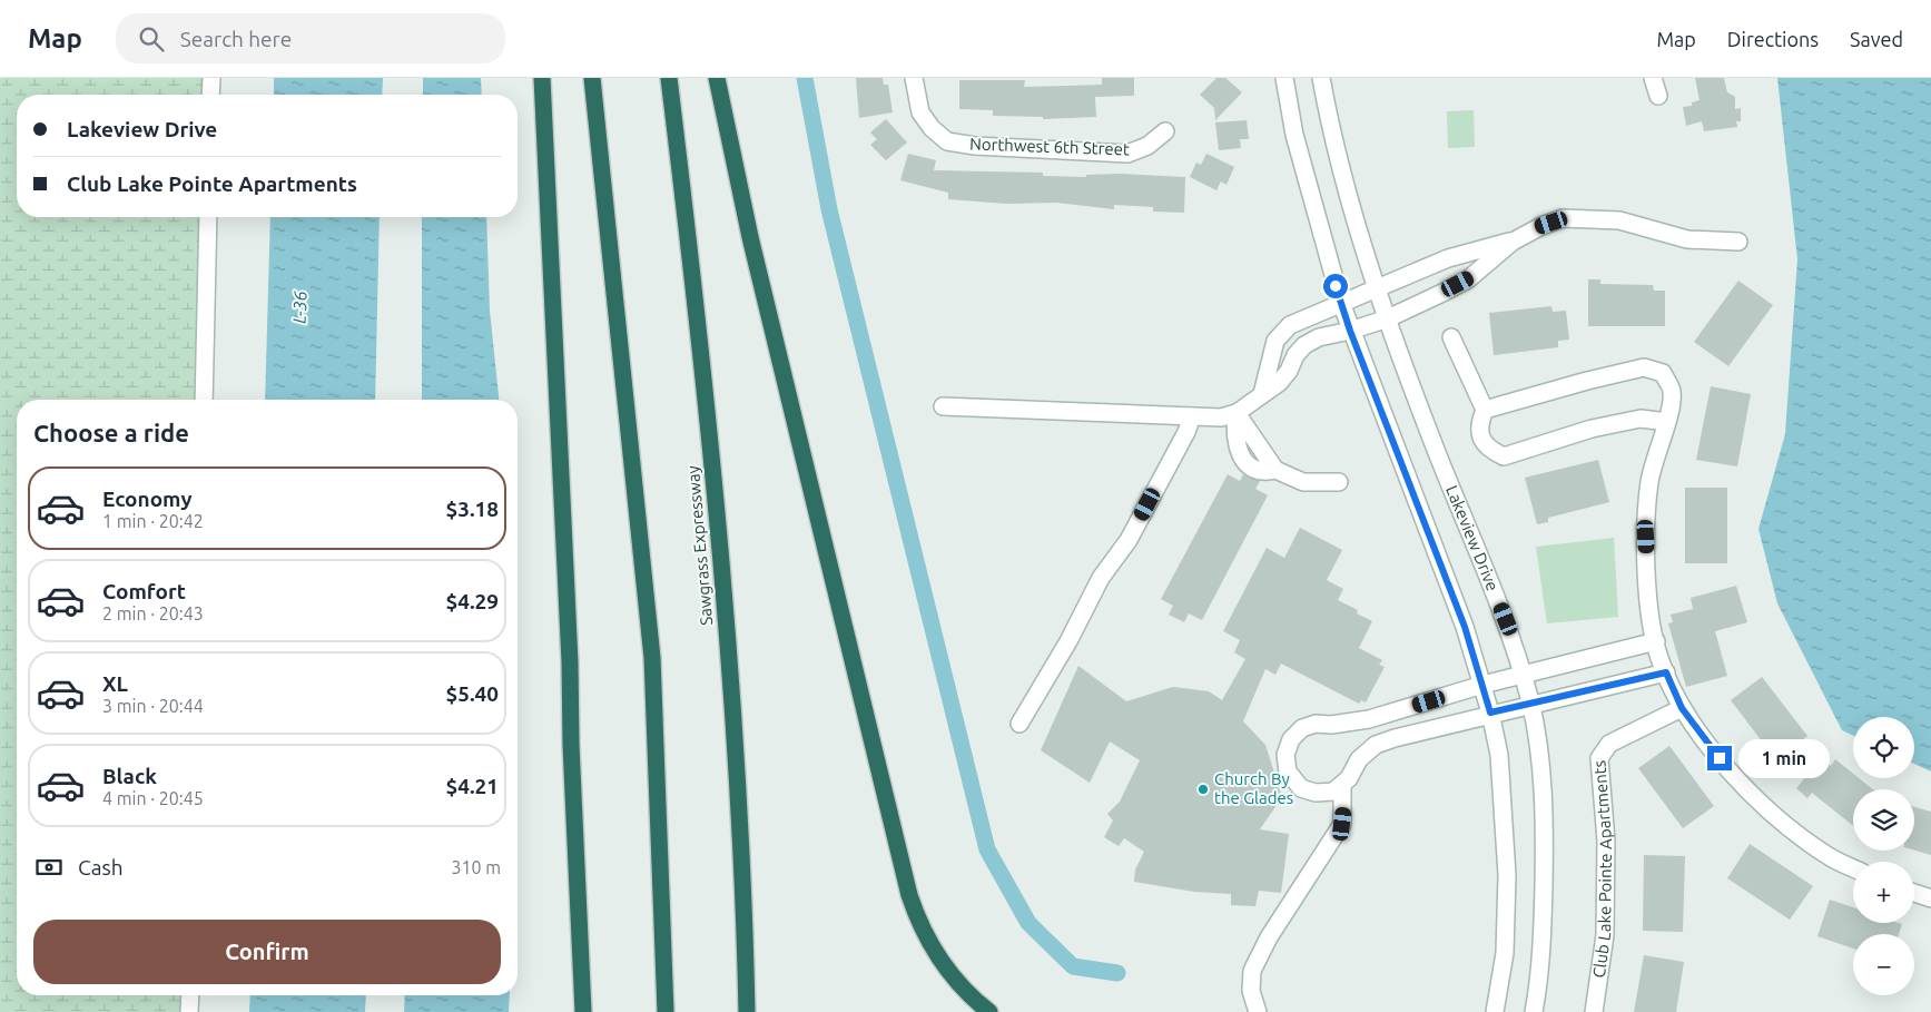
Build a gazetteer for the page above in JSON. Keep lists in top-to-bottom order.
{
  "streets": {
    "highway": ["Sawgrass Expressway"],
    "street": ["Northwest 6th Street", "Lakeview Drive", "Club Lake Pointe Apartments"]
  },
  "water": ["L-36"],
  "places": ["Church By the Glades"],
  "page": {
    "header": "Map",
    "search": "Search here",
    "nav": ["Map", "Directions", "Saved"],
    "banner": ["Lakeview Drive", "Club Lake Pointe Apartments"],
    "heading": "Choose a ride",
    "list": [
      {
        "name": "Economy",
        "note": "1 min · 20:42",
        "value": "$3.18"
      },
      {
        "name": "Comfort",
        "note": "2 min · 20:43",
        "value": "$4.29"
      },
      {
        "name": "XL",
        "note": "3 min · 20:44",
        "value": "$5.40"
      },
      {
        "name": "Black",
        "note": "4 min · 20:45",
        "value": "$4.21"
      }
    ],
    "map_buttons": ["+", "−"],
    "bubble": "1 min",
    "pay": ["Cash", "310 m"],
    "buttons": "Confirm"
  }
}
